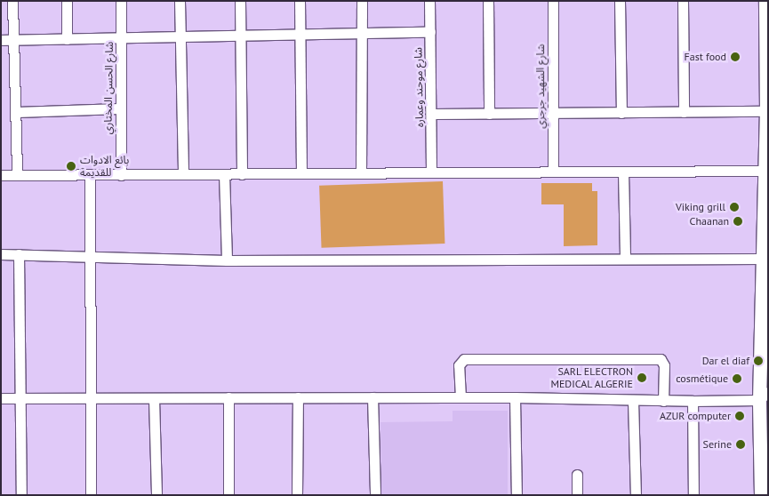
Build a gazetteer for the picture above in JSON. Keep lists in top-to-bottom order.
{
  "streets": {
    "street": ["شارع الشهيد جرجري", "شارع موحند وعماره", "شارع الحسن المختاري"]
  },
  "places": [
    "Fast food",
    "بائع الادوات للقديمة",
    "Viking grill",
    "Chaanan",
    "Dar el diaf",
    "SARL ELECTRON MEDICAL ALGERIE",
    "cosmétique",
    "AZUR computer",
    "Serine"
  ]
}
